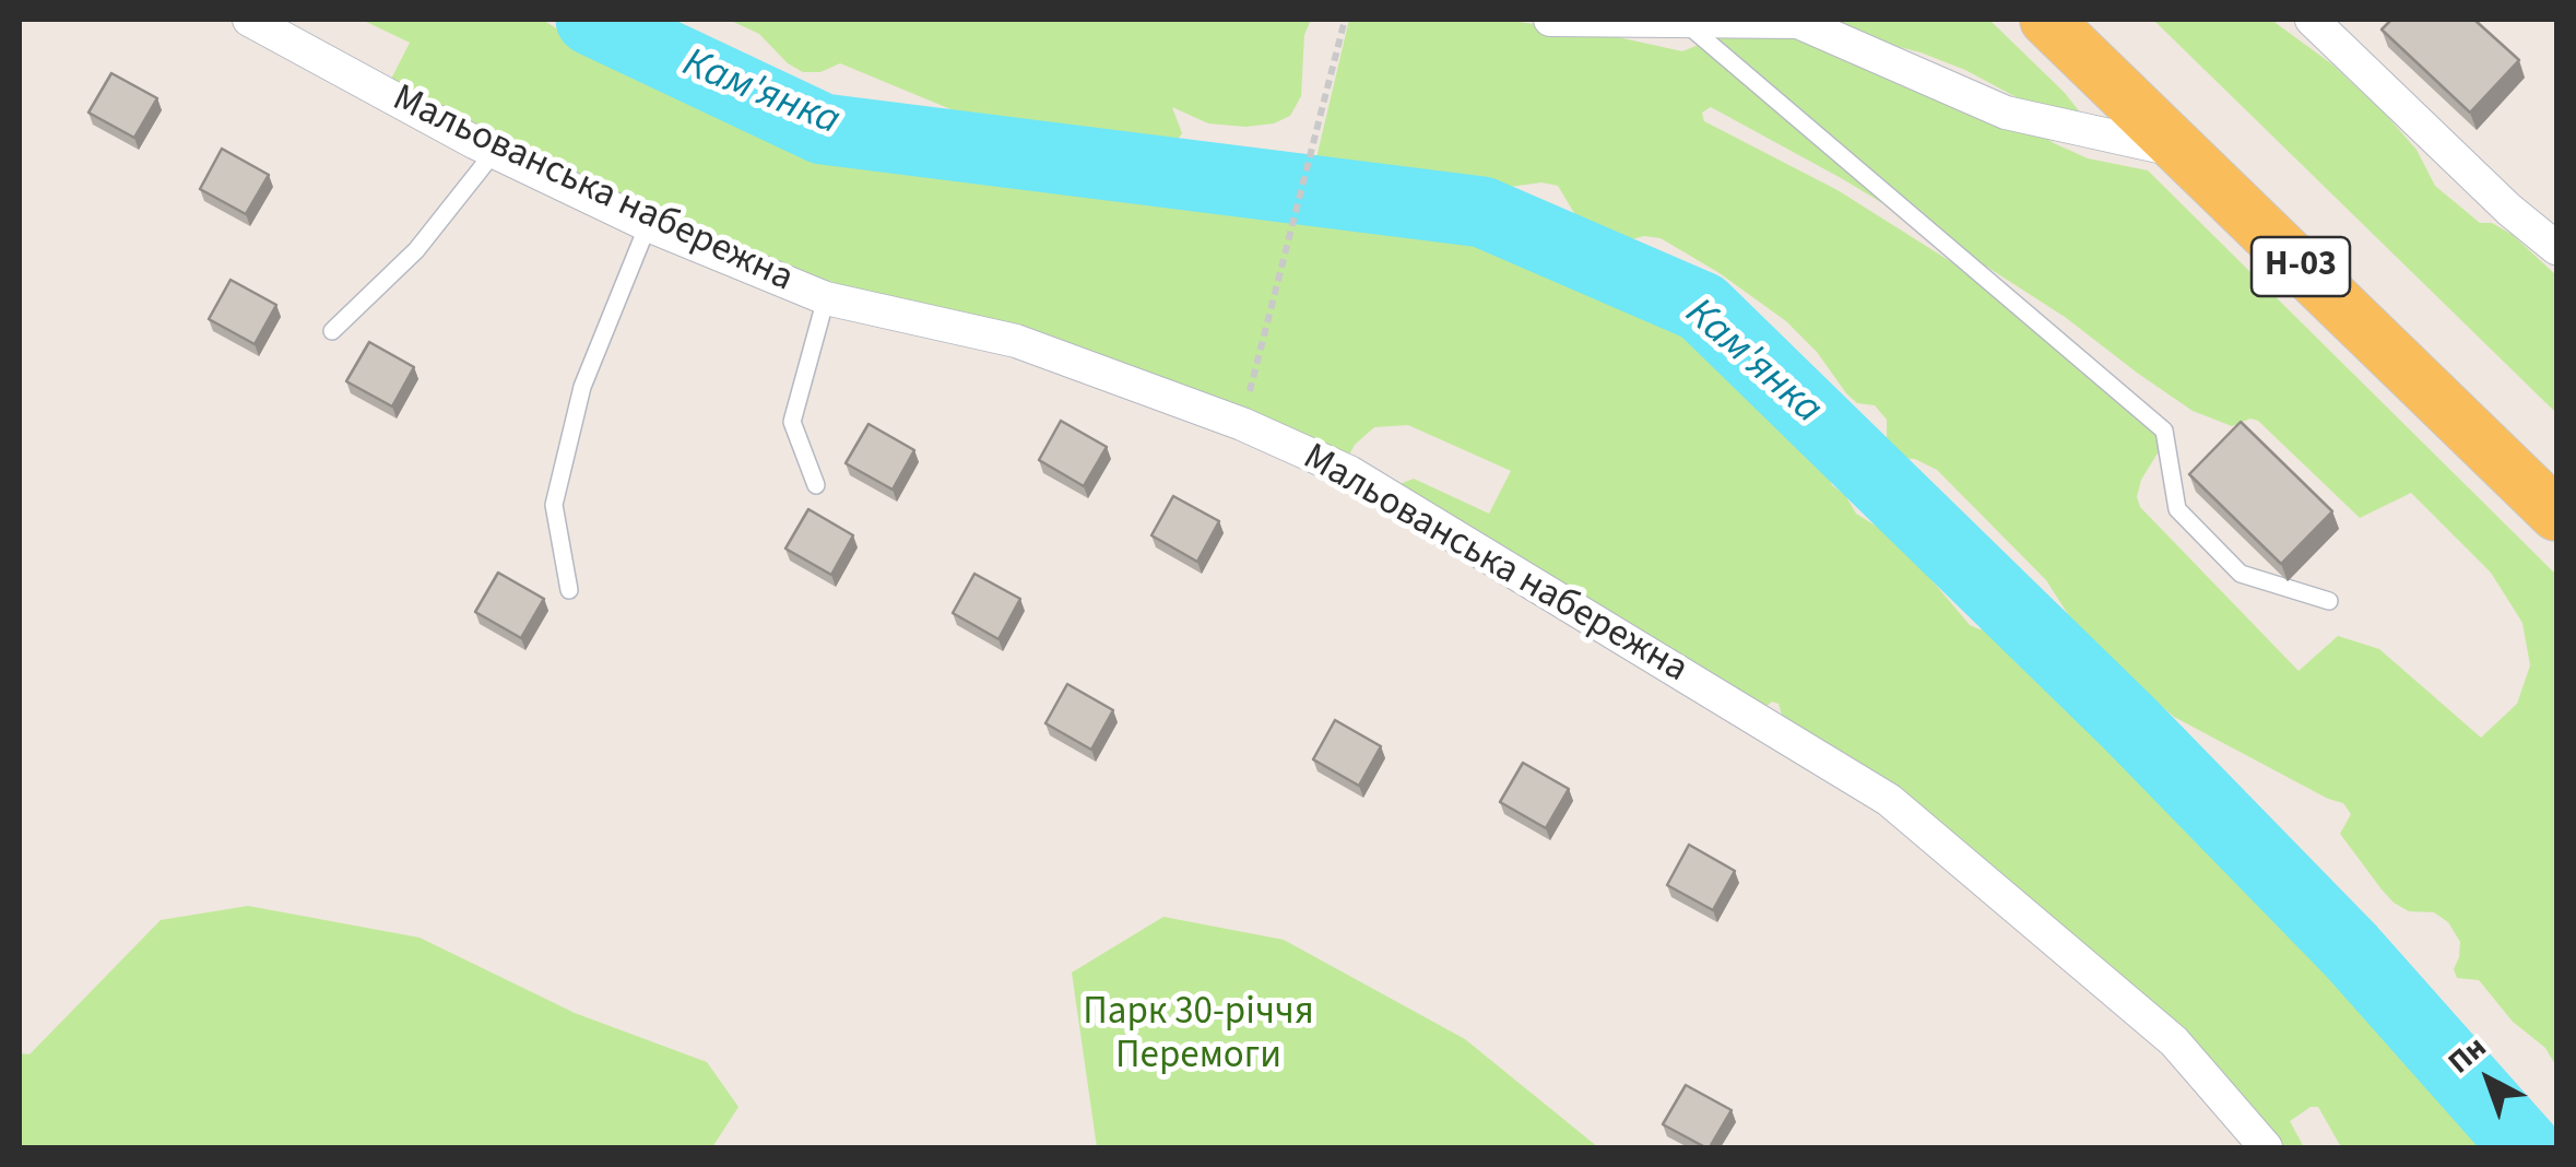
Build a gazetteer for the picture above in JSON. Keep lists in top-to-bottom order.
{
  "streets": {
    "main road": ["Н-03"],
    "street": ["Мальованська набережна"]
  },
  "water": ["Кам'янка"],
  "parks": ["Парк 30-річчя Перемоги"],
  "north": "top left"
}
